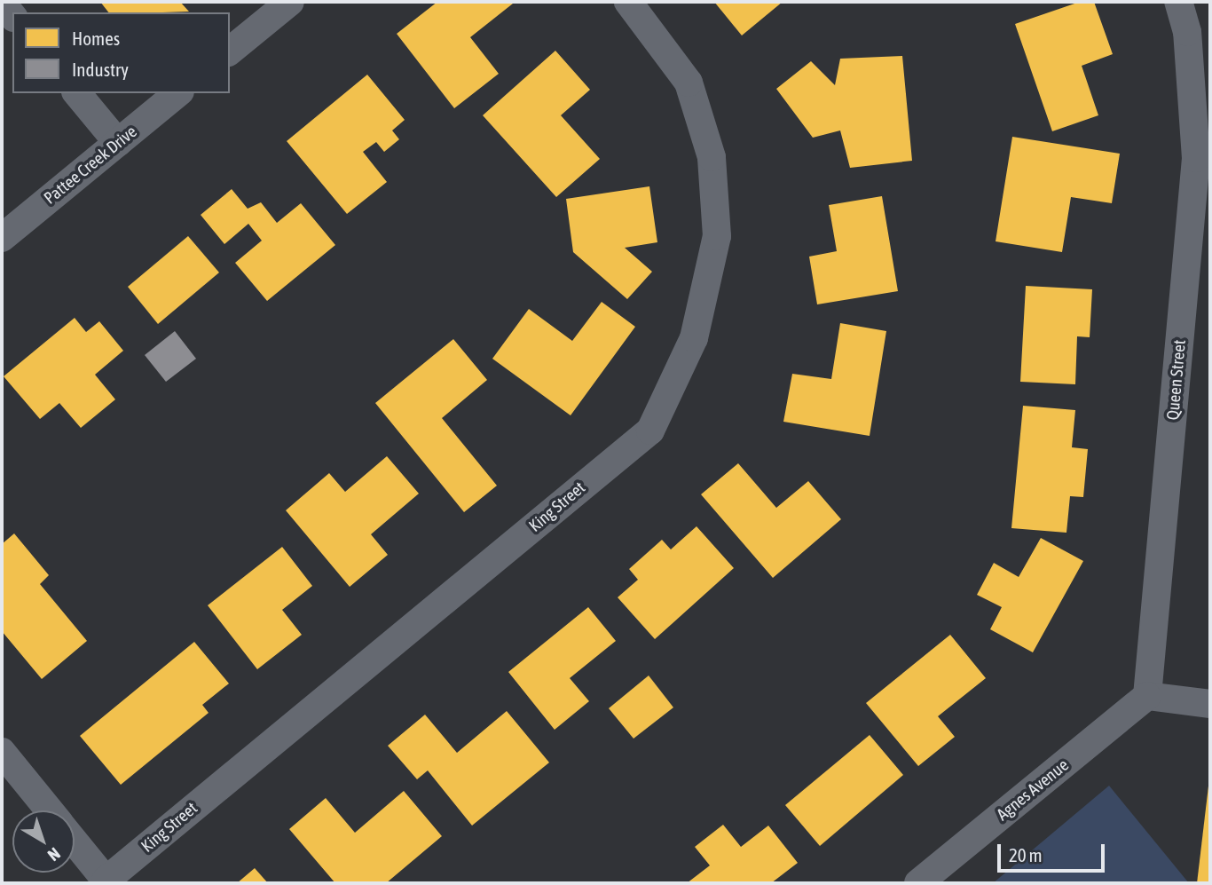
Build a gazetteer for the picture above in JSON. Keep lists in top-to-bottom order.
{
  "streets": {
    "street": [
      "Pattee Creek Drive",
      "Queen Street",
      "King Street",
      "Agnes Avenue"
    ]
  },
  "crossings": [
    ["Queen Street", "Agnes Avenue"]
  ],
  "legend": ["Homes", "Industry"],
  "scale_bar": "20 m",
  "north": "bottom right"
}
